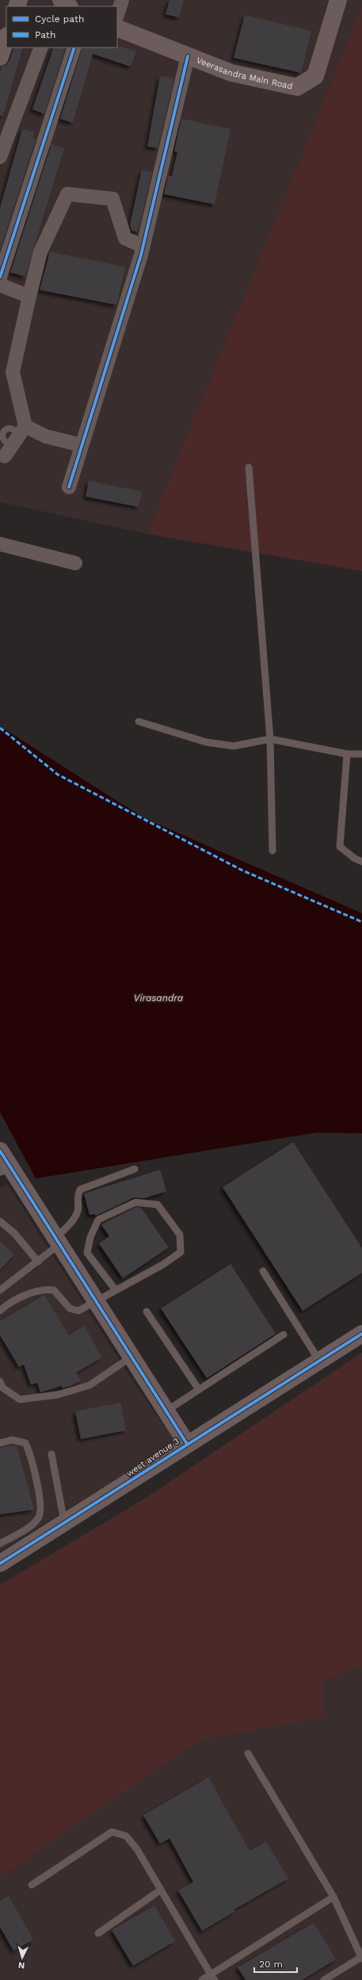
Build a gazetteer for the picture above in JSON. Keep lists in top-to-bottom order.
{
  "streets": {
    "street": ["Veerasandra Main Road", "west avenue 3"]
  },
  "water": ["Virasandra"],
  "legend": ["Cycle path", "Path"],
  "scale_bar": "20 m",
  "north": "bottom"
}
